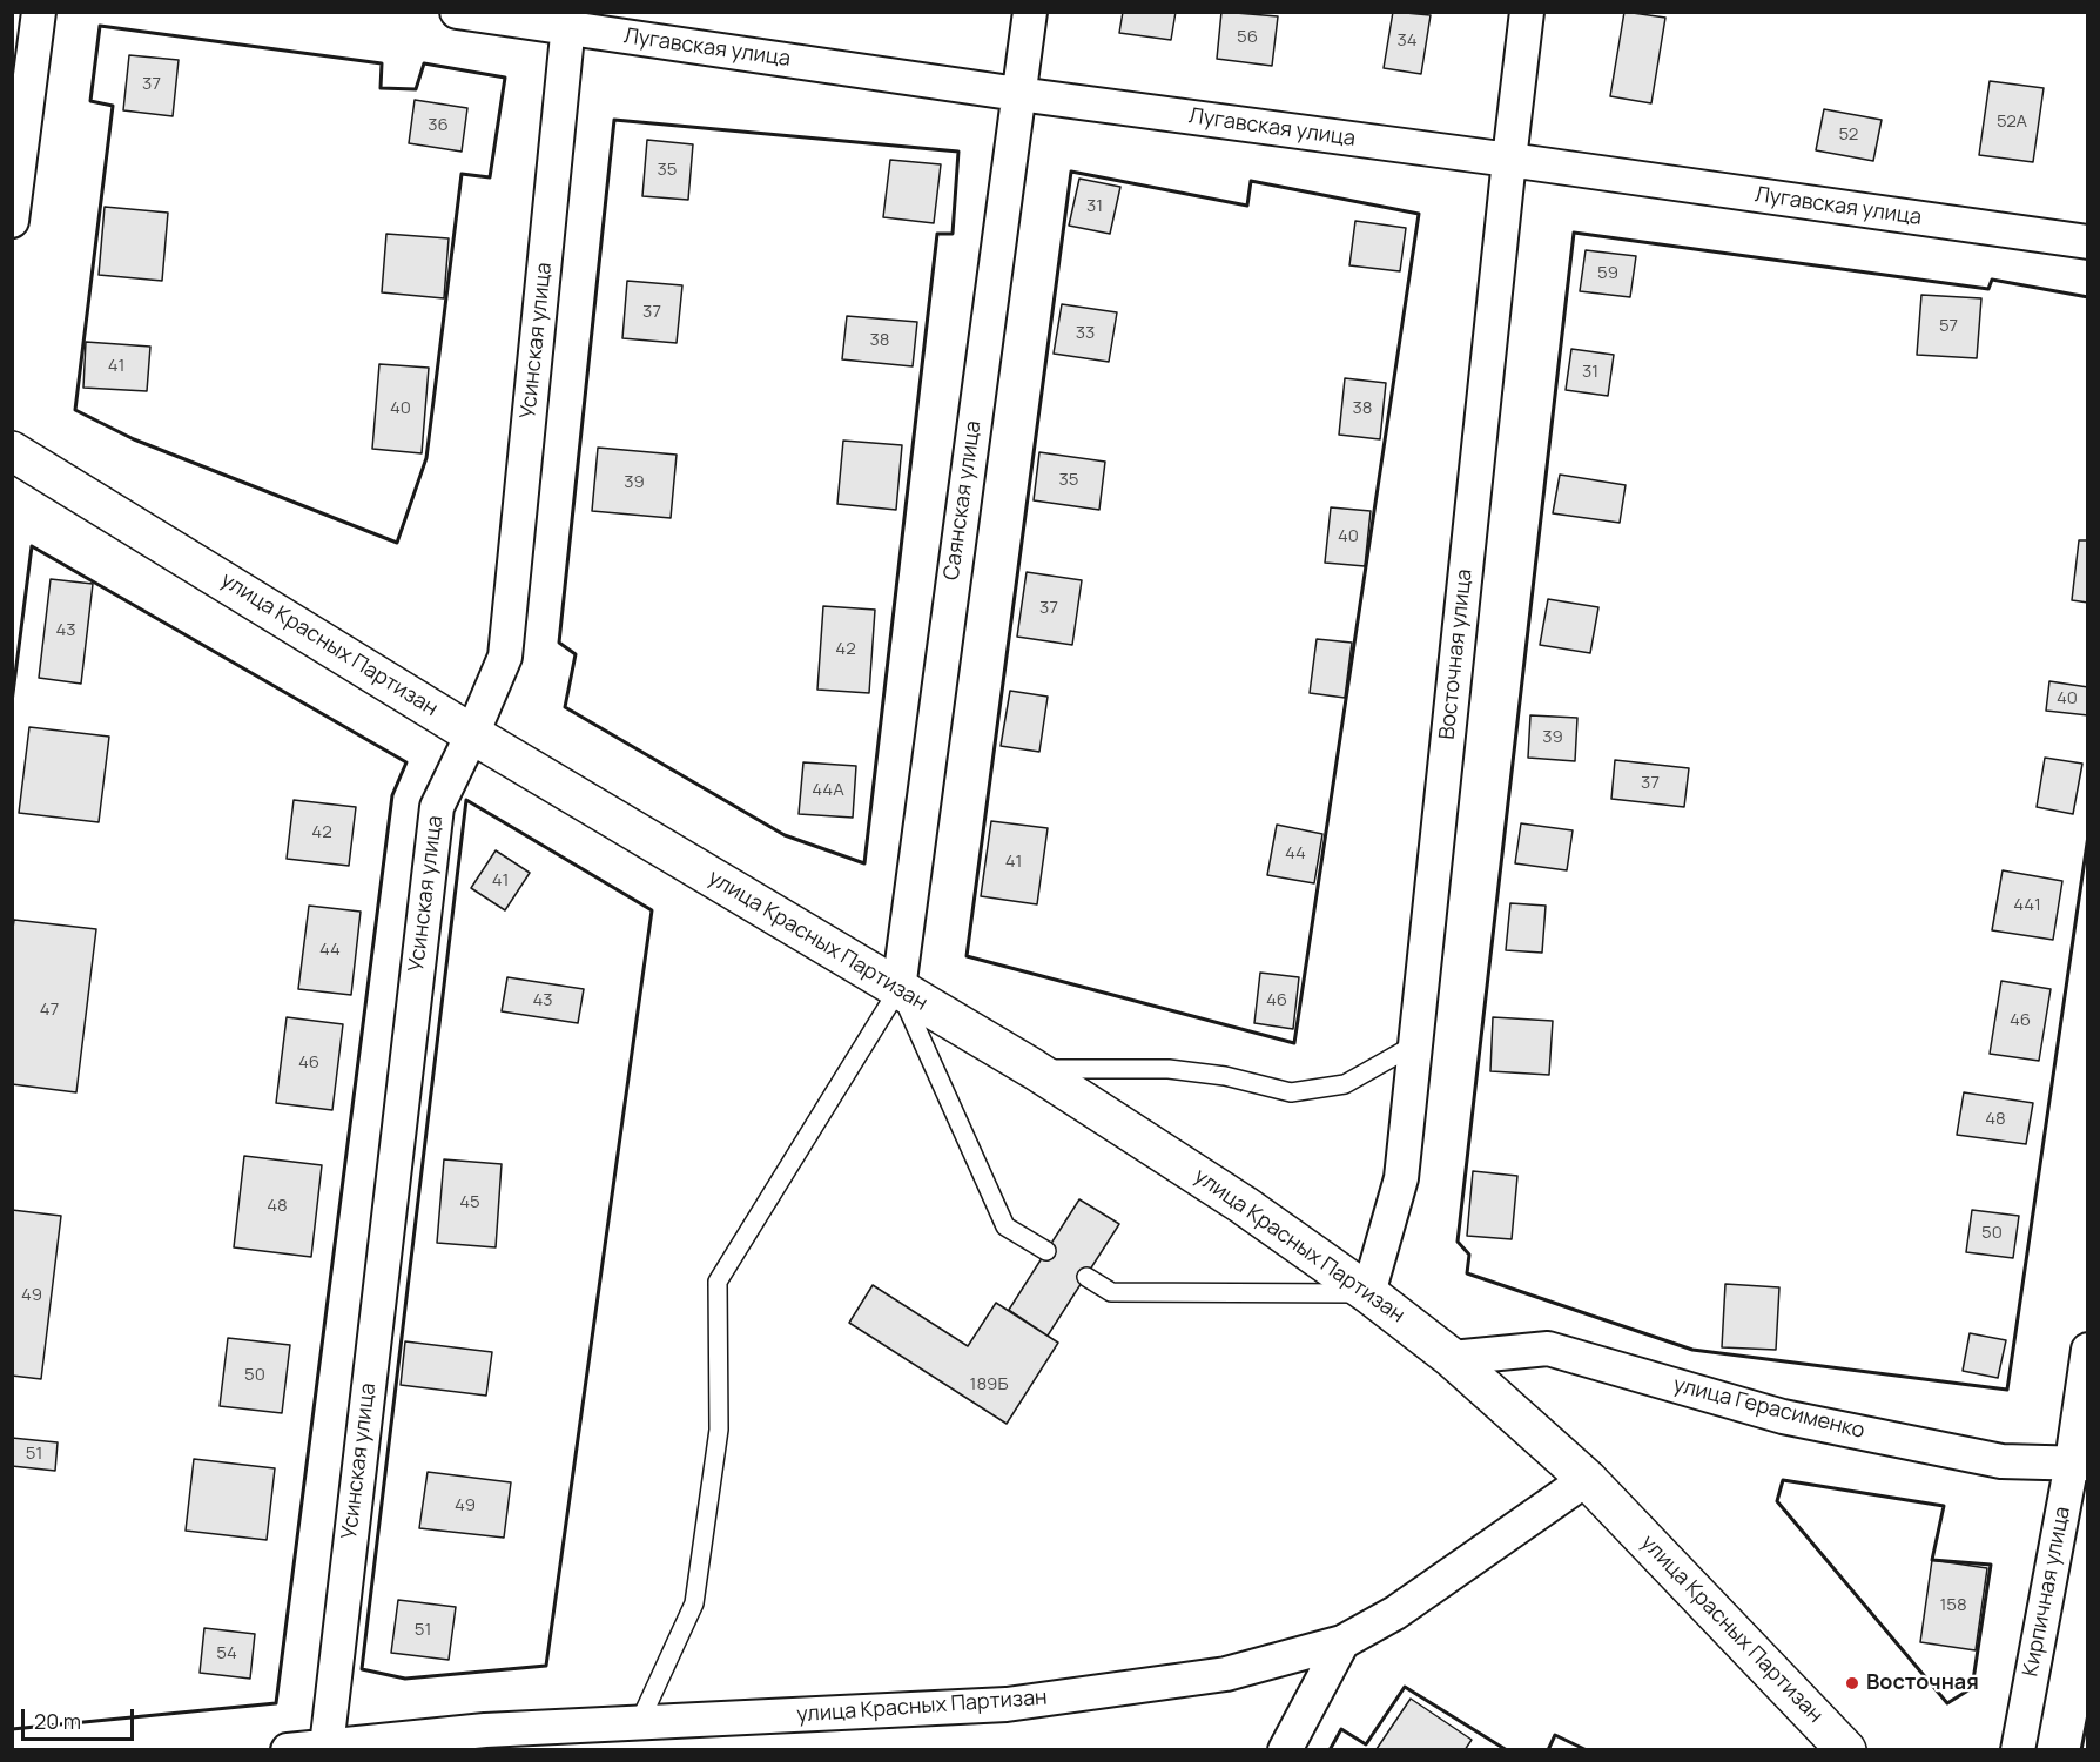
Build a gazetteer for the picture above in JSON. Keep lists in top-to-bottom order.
{
  "streets": {
    "main road": ["улица Красных Партизан"],
    "street": [
      "Лугавская улица",
      "Усинская улица",
      "Саянская улица",
      "Восточная улица",
      "улица Герасименко",
      "Кирпичная улица"
    ]
  },
  "crossings": [
    ["Лугавская улица", "Усинская улица"],
    ["Лугавская улица", "Саянская улица"],
    ["Лугавская улица", "Восточная улица"],
    ["Усинская улица", "улица Красных Партизан"],
    ["Саянская улица", "улица Красных Партизан"],
    ["улица Красных Партизан", "Восточная улица"],
    ["улица Красных Партизан", "улица Герасименко"],
    ["улица Герасименко", "Кирпичная улица"]
  ],
  "places": ["Восточная"],
  "house_numbers": [
    "56",
    "34",
    "37",
    "52А",
    "36",
    "52",
    "35",
    "31",
    "59",
    "37",
    "57",
    "33",
    "38",
    "41",
    "31",
    "40",
    "38",
    "35",
    "39",
    "40",
    "37",
    "43",
    "42",
    "40",
    "39",
    "37",
    "44А",
    "42",
    "44",
    "41",
    "41",
    "441",
    "44",
    "43",
    "46",
    "47",
    "46",
    "46",
    "48",
    "45",
    "48",
    "50",
    "49",
    "50",
    "189Б",
    "51",
    "49",
    "158",
    "51",
    "54"
  ],
  "scale_bar": "20 m"
}
